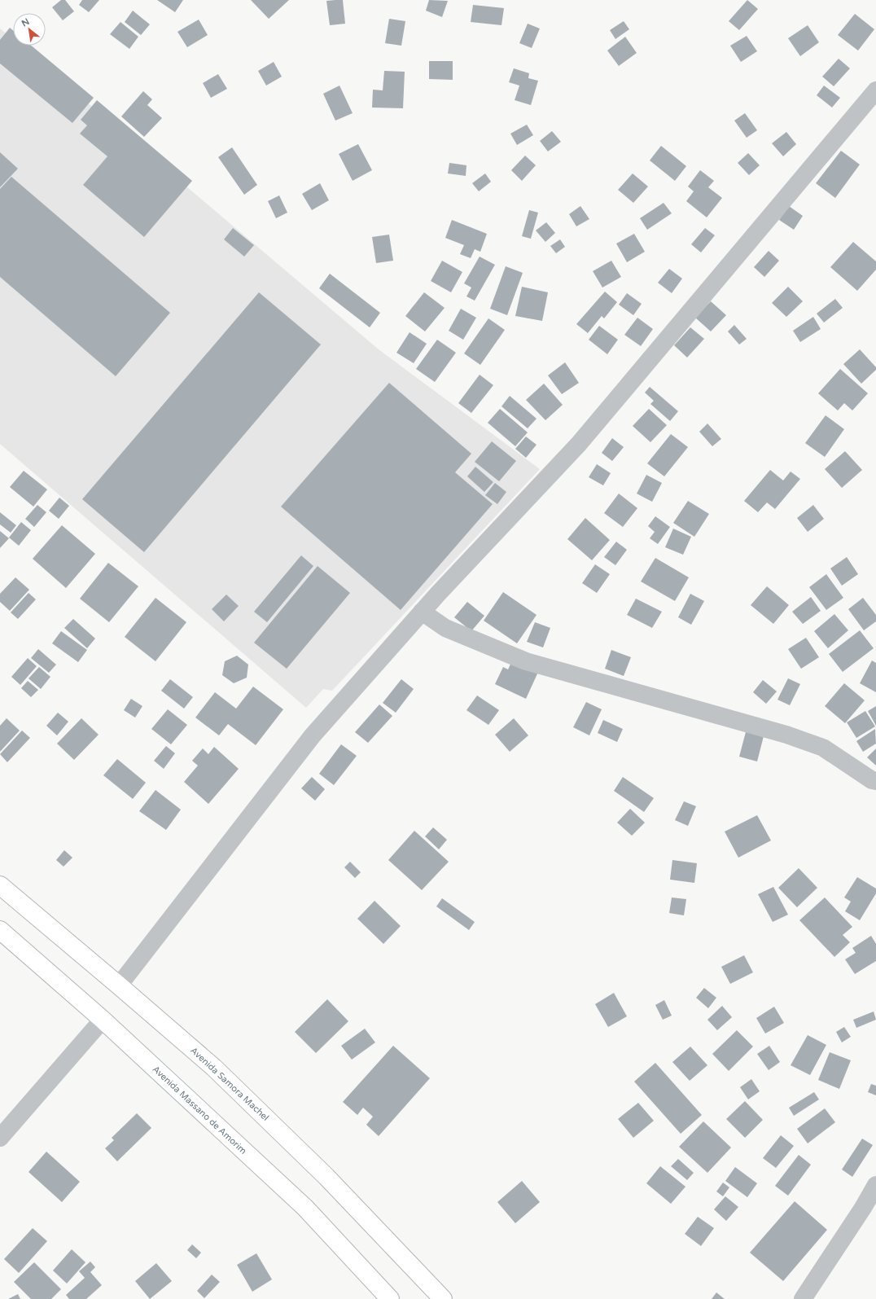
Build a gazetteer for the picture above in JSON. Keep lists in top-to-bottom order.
{
  "streets": {
    "highway": ["Avenida Samora Machel", "Avenida Massano de Amorim"]
  },
  "north": "top left"
}
